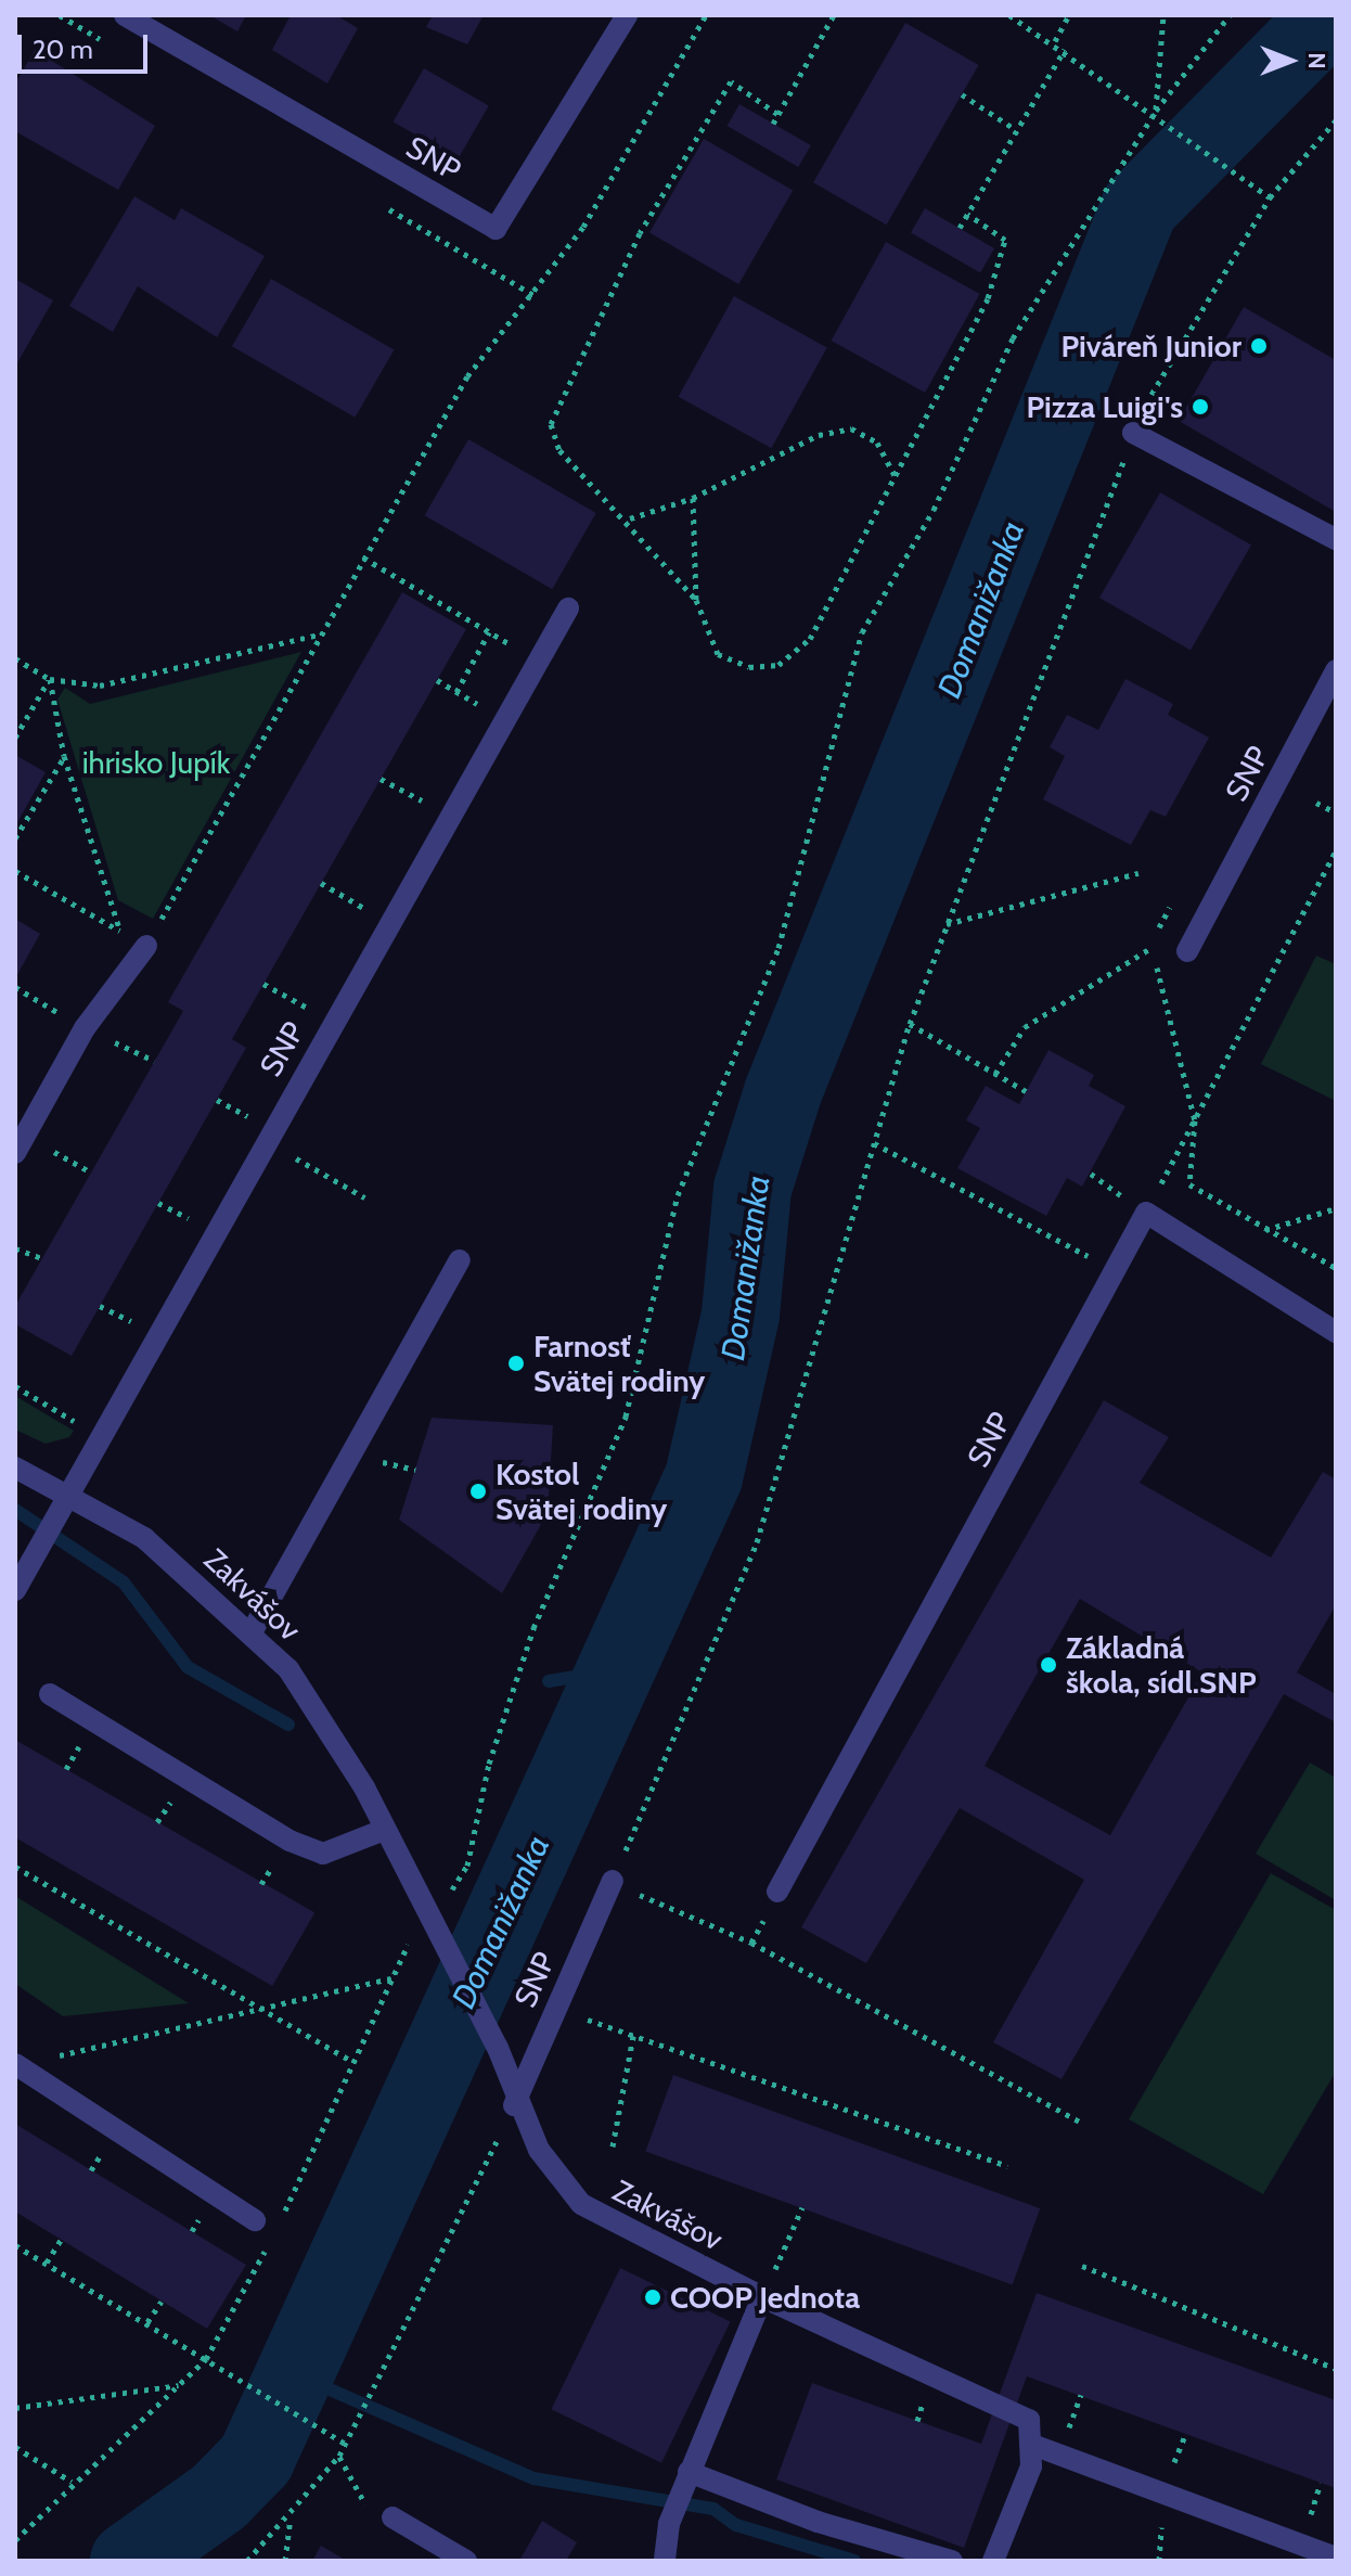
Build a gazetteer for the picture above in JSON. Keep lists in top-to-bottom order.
{
  "streets": {
    "street": ["SNP", "Zakvášov"]
  },
  "crossings": [
    ["SNP", "Zakvášov"]
  ],
  "water": ["Domanižanka"],
  "parks": ["ihrisko Jupík"],
  "places": [
    "Piváreň Junior",
    "Pizza Luigi's",
    "Farnosť Svätej rodiny",
    "Kostol Svätej rodiny",
    "Základná škola, sídl.SNP",
    "COOP Jednota"
  ],
  "scale_bar": "20 m",
  "north": "right"
}
